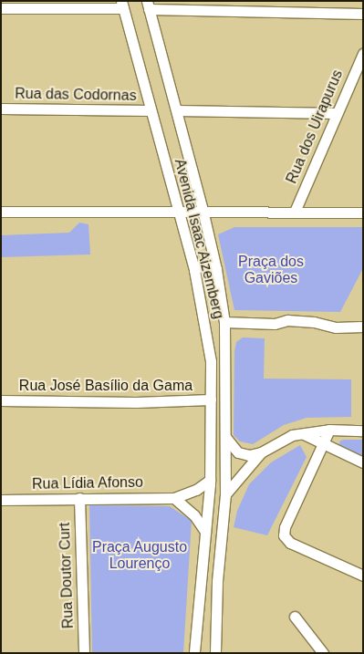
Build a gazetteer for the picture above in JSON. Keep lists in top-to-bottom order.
{
  "streets": {
    "street": [
      "Rua das Codornas",
      "Rua dos Uirapurus",
      "Avenida Isaac Aizemberg",
      "Rua José Basílio da Gama",
      "Rua Lídia Afonso",
      "Rua Doutor Curt"
    ]
  },
  "crossings": [
    ["Rua das Codornas", "Avenida Isaac Aizemberg"],
    ["Avenida Isaac Aizemberg", "Rua José Basílio da Gama"],
    ["Avenida Isaac Aizemberg", "Rua Lídia Afonso"],
    ["Rua Lídia Afonso", "Rua Doutor Curt"]
  ],
  "parks": ["Praça dos Gaviões", "Praça Augusto Lourenço"]
}
